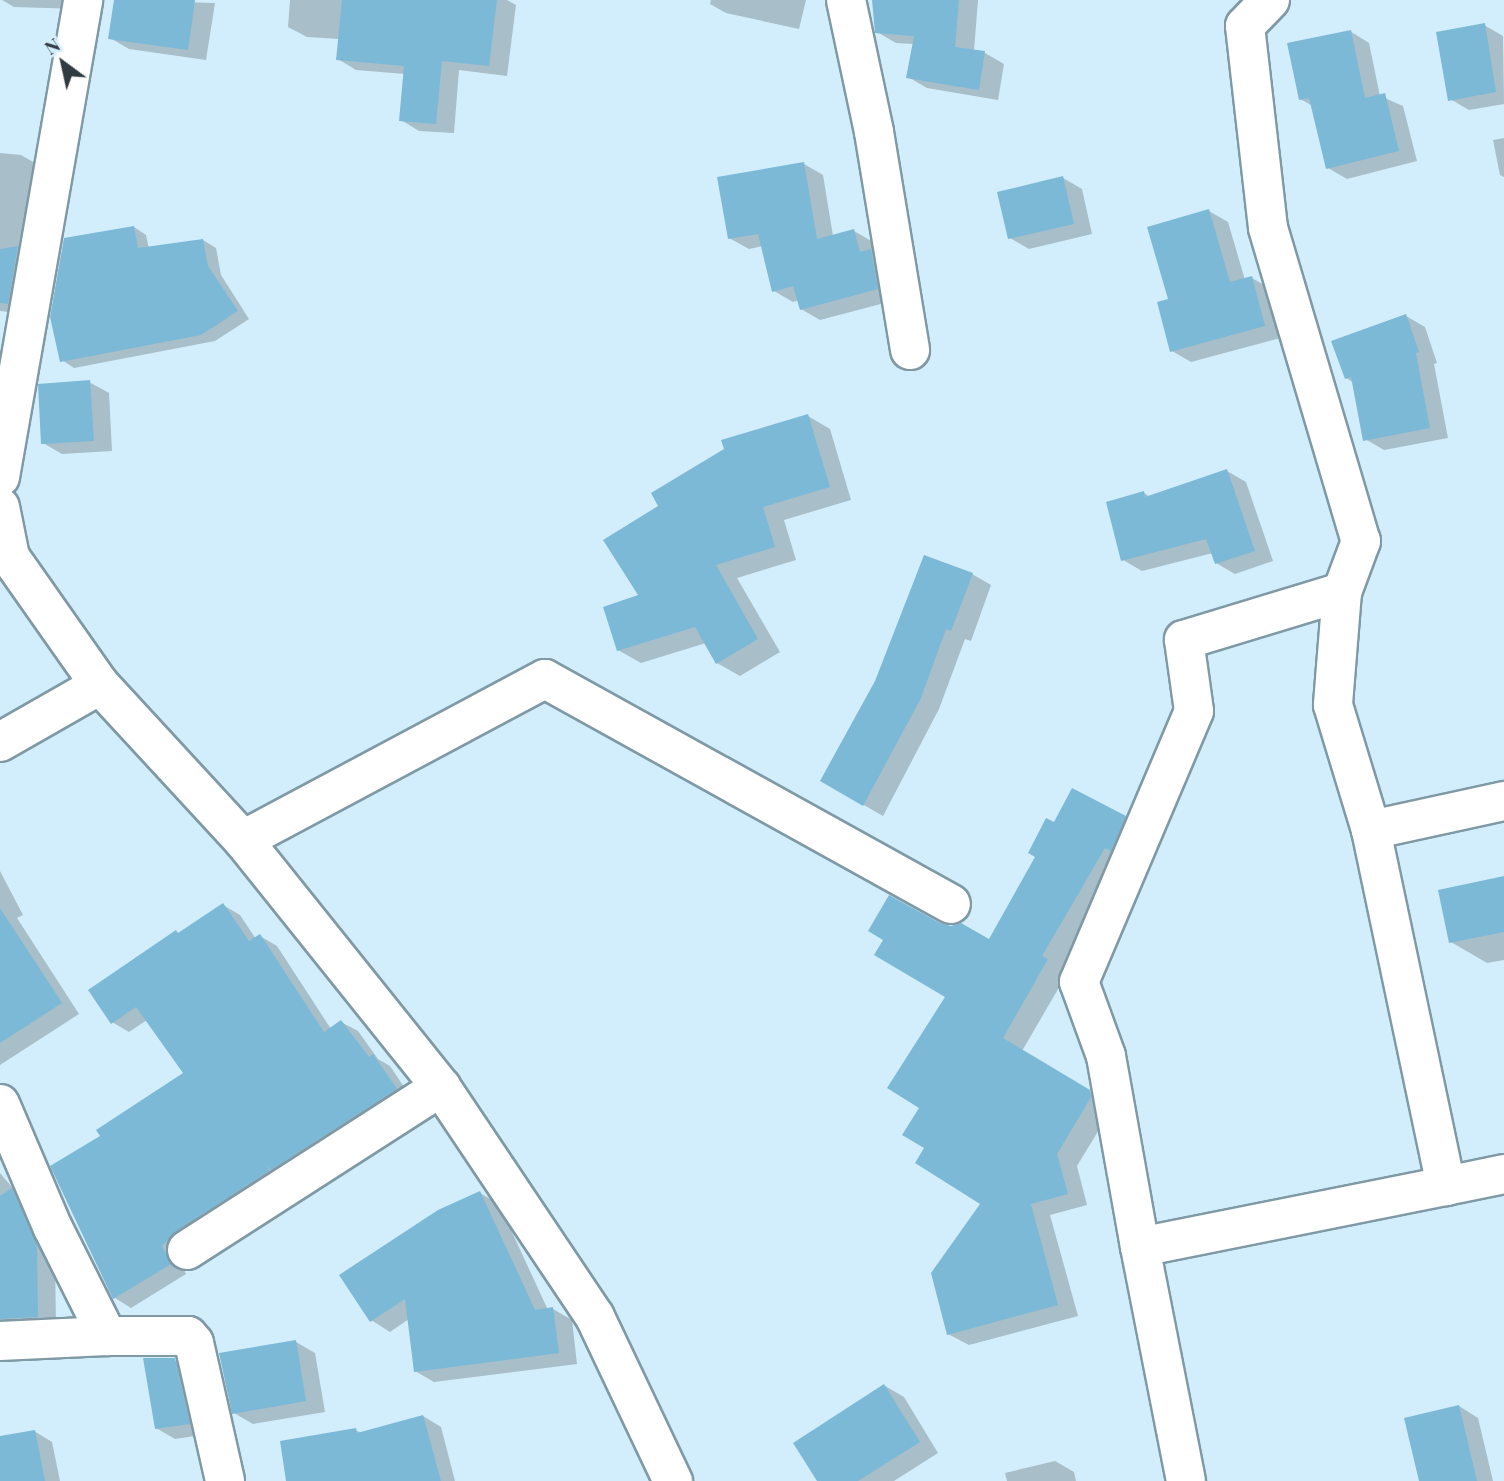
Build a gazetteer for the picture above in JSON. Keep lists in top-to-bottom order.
{
  "north": "top left"
}
